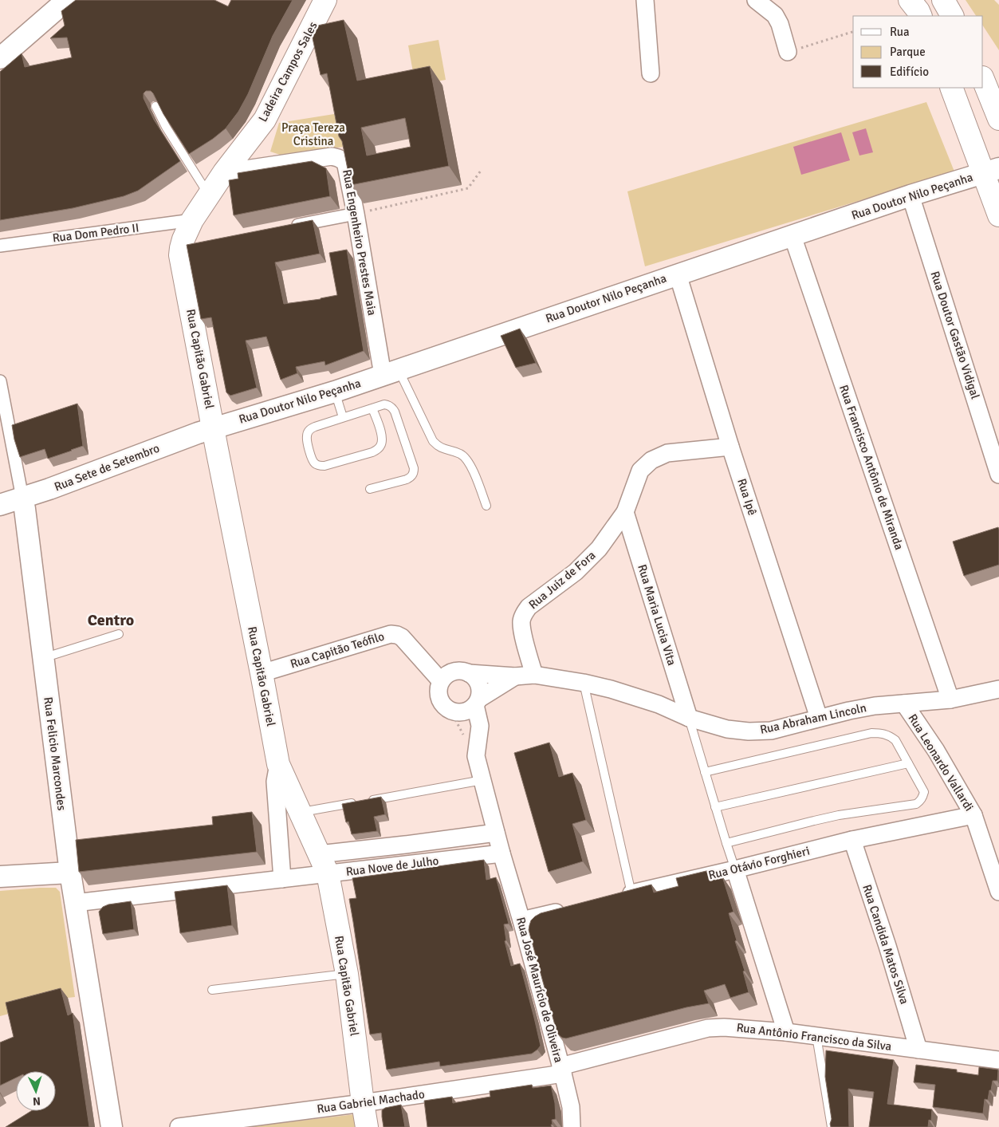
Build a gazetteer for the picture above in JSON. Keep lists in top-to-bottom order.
{
  "streets": {
    "main road": ["Ladeira Campos Sales", "Rua Capitão Gabriel"],
    "street": [
      "Rua Doutor Nilo Peçanha",
      "Rua Dom Pedro II",
      "Rua Engenheiro Prestes Maia",
      "Rua Doutor Gastão Vidigal",
      "Rua Sete de Setembro",
      "Rua Francisco Antônio de Miranda",
      "Rua Ipê",
      "Rua Juiz de Fora",
      "Rua Maria Lucia Vita",
      "Rua Capitão Teófilo",
      "Rua Abraham Lincoln",
      "Rua Felicio Marcondes",
      "Rua Leonardo Vallardi",
      "Rua Otávio Forghieri",
      "Rua Nove de Julho",
      "Rua Candida Matos Silva",
      "Rua José Maurício de Oliveira",
      "Rua Antônio Francisco da Silva",
      "Rua Gabriel Machado"
    ]
  },
  "crossings": [
    ["Ladeira Campos Sales", "Rua Dom Pedro II"],
    ["Ladeira Campos Sales", "Rua Engenheiro Prestes Maia"],
    ["Ladeira Campos Sales", "Rua Capitão Gabriel"],
    ["Rua Doutor Nilo Peçanha", "Rua Engenheiro Prestes Maia"],
    ["Rua Doutor Nilo Peçanha", "Rua Doutor Gastão Vidigal"],
    ["Rua Doutor Nilo Peçanha", "Rua Capitão Gabriel"],
    ["Rua Doutor Nilo Peçanha", "Rua Sete de Setembro"],
    ["Rua Doutor Nilo Peçanha", "Rua Francisco Antônio de Miranda"],
    ["Rua Doutor Nilo Peçanha", "Rua Ipê"],
    ["Rua Dom Pedro II", "Rua Capitão Gabriel"],
    ["Rua Capitão Gabriel", "Rua Sete de Setembro"],
    ["Rua Capitão Gabriel", "Rua Capitão Teófilo"],
    ["Rua Capitão Gabriel", "Rua Nove de Julho"],
    ["Rua Capitão Gabriel", "Rua Gabriel Machado"],
    ["Rua Sete de Setembro", "Rua Felicio Marcondes"],
    ["Rua Francisco Antônio de Miranda", "Rua Abraham Lincoln"],
    ["Rua Ipê", "Rua Juiz de Fora"],
    ["Rua Ipê", "Rua Abraham Lincoln"],
    ["Rua Juiz de Fora", "Rua Maria Lucia Vita"],
    ["Rua Juiz de Fora", "Rua Abraham Lincoln"],
    ["Rua Maria Lucia Vita", "Rua Abraham Lincoln"],
    ["Rua Capitão Teófilo", "Rua Abraham Lincoln"],
    ["Rua Capitão Teófilo", "Rua José Maurício de Oliveira"],
    ["Rua Abraham Lincoln", "Rua Leonardo Vallardi"],
    ["Rua Abraham Lincoln", "Rua José Maurício de Oliveira"],
    ["Rua Felicio Marcondes", "Rua Nove de Julho"],
    ["Rua Leonardo Vallardi", "Rua Otávio Forghieri"],
    ["Rua Otávio Forghieri", "Rua Candida Matos Silva"],
    ["Rua Nove de Julho", "Rua José Maurício de Oliveira"],
    ["Rua Candida Matos Silva", "Rua Antônio Francisco da Silva"],
    ["Rua José Maurício de Oliveira", "Rua Antônio Francisco da Silva"],
    ["Rua José Maurício de Oliveira", "Rua Gabriel Machado"],
    ["Rua Antônio Francisco da Silva", "Rua Gabriel Machado"]
  ],
  "districts": ["Centro"],
  "parks": ["Praça Tereza Cristina"],
  "legend": ["Rua", "Parque", "Edifício"],
  "north": "bottom"
}
